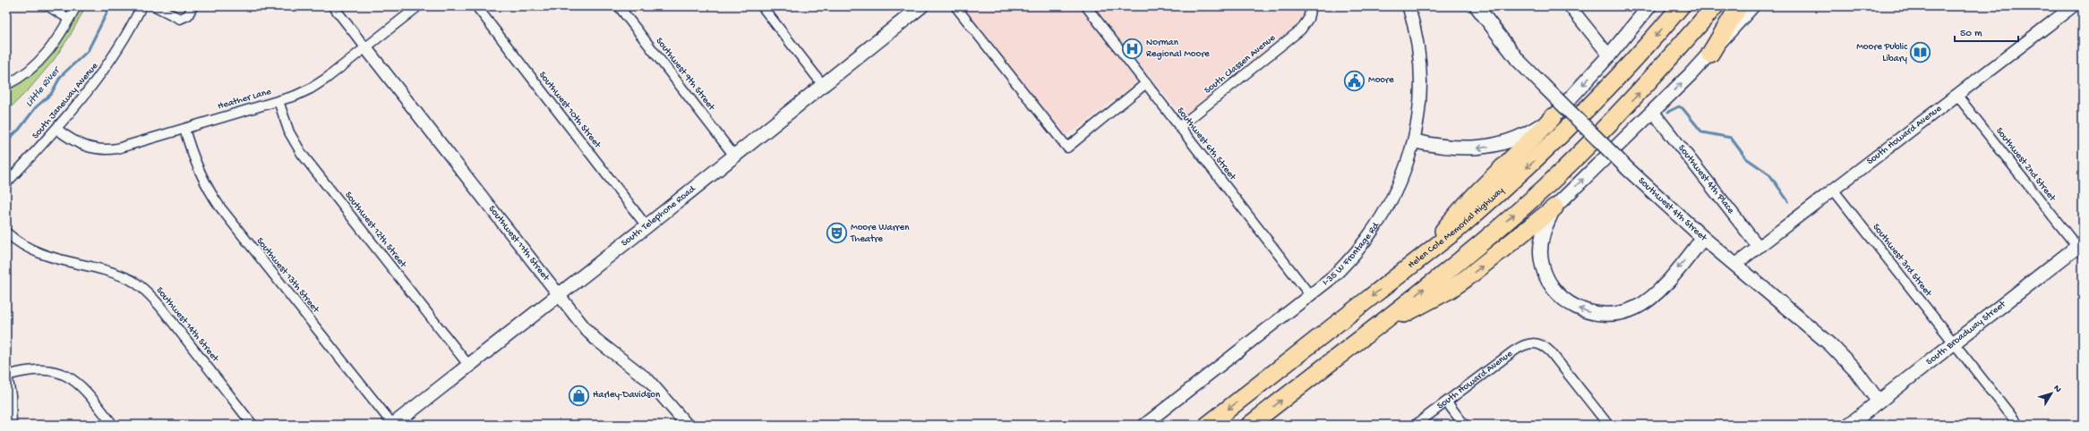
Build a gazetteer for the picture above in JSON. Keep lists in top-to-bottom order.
{
  "streets": {
    "highway": ["Helen Cole Memorial Highway"],
    "main road": ["Southwest 4th Street", "South Telephone Road", "South Broadway Street"],
    "street": [
      "South Classen Avenue",
      "Southwest 9th Street",
      "Heather Lane",
      "South Janeway Avenue",
      "Southwest 10th Street",
      "South Howard Avenue",
      "Southwest 6th Street",
      "Southwest 2nd Street",
      "Southwest 4th Place",
      "Southwest 12th Street",
      "Southwest 11th Street",
      "I-35 W Frontage Rd",
      "Southwest 3rd Street",
      "Southwest 13th Street",
      "Southwest 14th Street"
    ]
  },
  "crossings": [
    ["South Classen Avenue", "Southwest 6th Street"],
    ["Southwest 9th Street", "South Telephone Road"],
    ["Heather Lane", "South Janeway Avenue"],
    ["Heather Lane", "Southwest 12th Street"],
    ["Heather Lane", "Southwest 11th Street"],
    ["Heather Lane", "Southwest 13th Street"],
    ["Southwest 10th Street", "South Telephone Road"],
    ["South Howard Avenue", "Southwest 2nd Street"],
    ["South Howard Avenue", "Southwest 4th Place"],
    ["South Howard Avenue", "Southwest 4th Street"],
    ["South Howard Avenue", "Southwest 3rd Street"],
    ["Southwest 6th Street", "I-35 W Frontage Rd"],
    ["Southwest 2nd Street", "South Broadway Street"],
    ["Southwest 4th Street", "South Broadway Street"],
    ["South Telephone Road", "Southwest 12th Street"],
    ["South Telephone Road", "Southwest 11th Street"],
    ["South Telephone Road", "Southwest 13th Street"],
    ["Southwest 3rd Street", "South Broadway Street"]
  ],
  "water": ["Little River"],
  "places": {
    "hospital": ["Norman Regional Moore"],
    "library": ["Moore Public Libary"],
    "public building": ["Moore"],
    "theatre": ["Moore Warren Theatre"],
    "shop": ["Harley-Davidson"]
  },
  "scale_bar": "50 m",
  "north": "top right"
}
